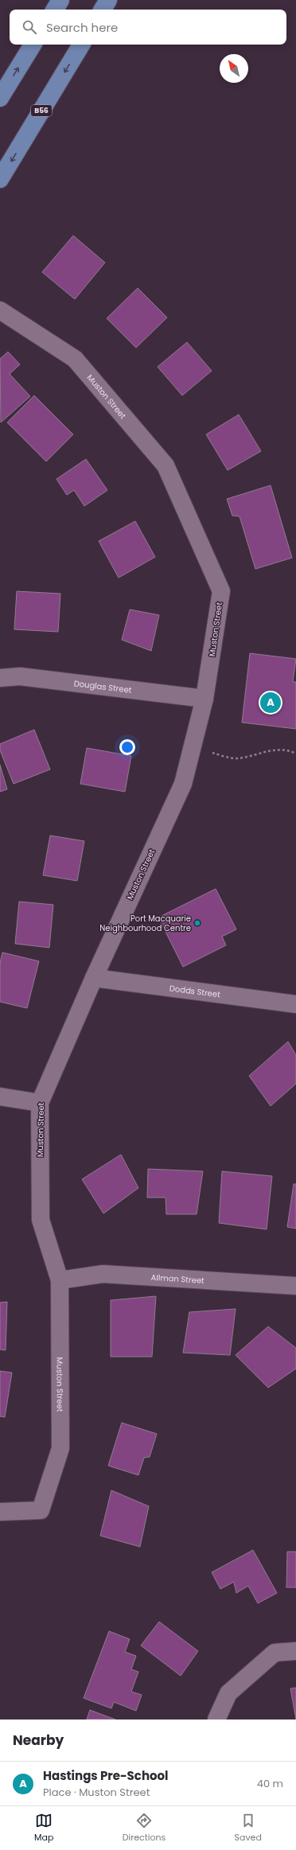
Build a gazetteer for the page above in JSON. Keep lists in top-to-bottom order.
{
  "streets": {
    "main road": ["B56"],
    "street": [
      "Muston Street",
      "Douglas Street",
      "Dodds Street",
      "Allman Street"
    ]
  },
  "crossings": [
    ["Muston Street", "Douglas Street"],
    ["Muston Street", "Dodds Street"],
    ["Muston Street", "Allman Street"]
  ],
  "places": ["Port Macquarie Neighbourhood Centre"],
  "north": "top left",
  "page": {
    "search": "Search here",
    "pins": "A",
    "heading": "Nearby",
    "list": [
      {
        "mark": "A",
        "name": "Hastings Pre-School",
        "note": "Place · Muston Street",
        "value": "40 m"
      }
    ],
    "nav": ["Map", "Directions", "Saved"]
  }
}
